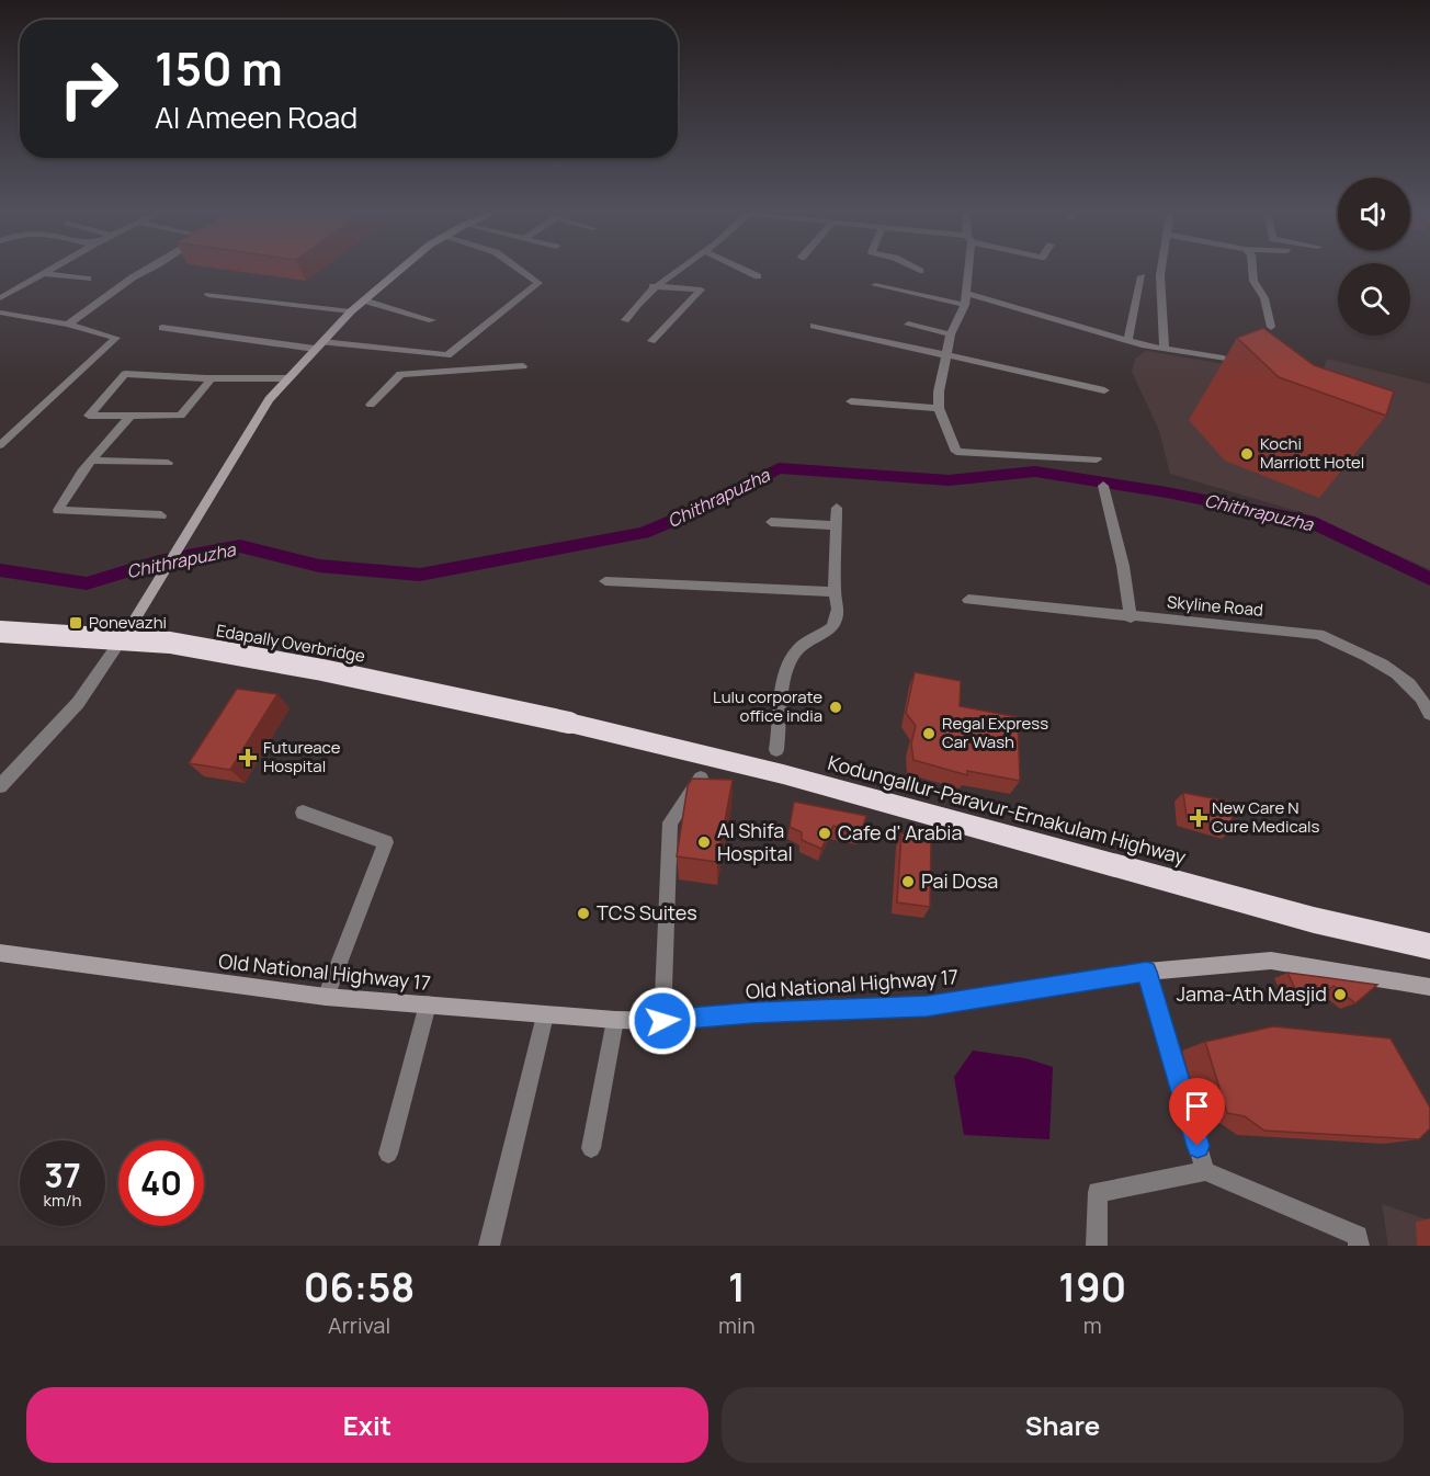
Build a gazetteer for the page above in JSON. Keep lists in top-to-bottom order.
{
  "streets": {
    "highway": ["Edapally Overbridge", "Kodungallur-Paravur-Ernakulam Highway"],
    "street": ["Skyline Road", "Old National Highway 17"]
  },
  "crossings": [
    ["Edapally Overbridge", "Kodungallur-Paravur-Ernakulam Highway"]
  ],
  "water": ["Chithrapuzha"],
  "places": {
    "other": [
      "Kochi Marriott Hotel",
      "Lulu corporate office india",
      "Regal Express Car Wash",
      "Cafe d' Arabia",
      "Al Shifa Hospital",
      "Pai Dosa",
      "TCS Suites",
      "Jama-Ath Masjid"
    ],
    "transit": ["Ponevazhi"],
    "health": ["Futureace Hospital", "New Care N Cure Medicals"]
  },
  "page": {
    "turn": ["150 m", "Al Ameen Road"],
    "speed": "37 km/h",
    "limit": "40",
    "eta": [
      "06:58",
      "Arrival",
      "1",
      "min",
      "190",
      "m"
    ],
    "buttons": ["Exit", "Share"]
  }
}
